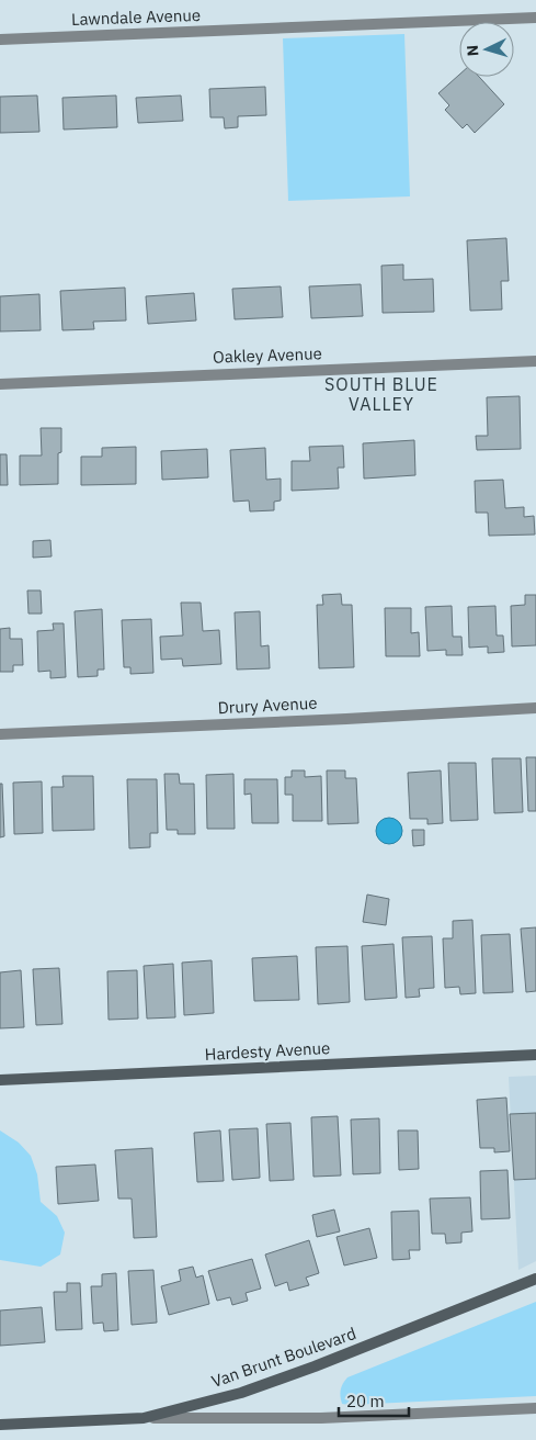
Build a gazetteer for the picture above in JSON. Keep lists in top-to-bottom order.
{
  "streets": {
    "street": [
      "Lawndale Avenue",
      "Oakley Avenue",
      "Drury Avenue",
      "Hardesty Avenue",
      "Van Brunt Boulevard"
    ]
  },
  "districts": ["SOUTH BLUE VALLEY"],
  "scale_bar": "20 m",
  "north": "left"
}
